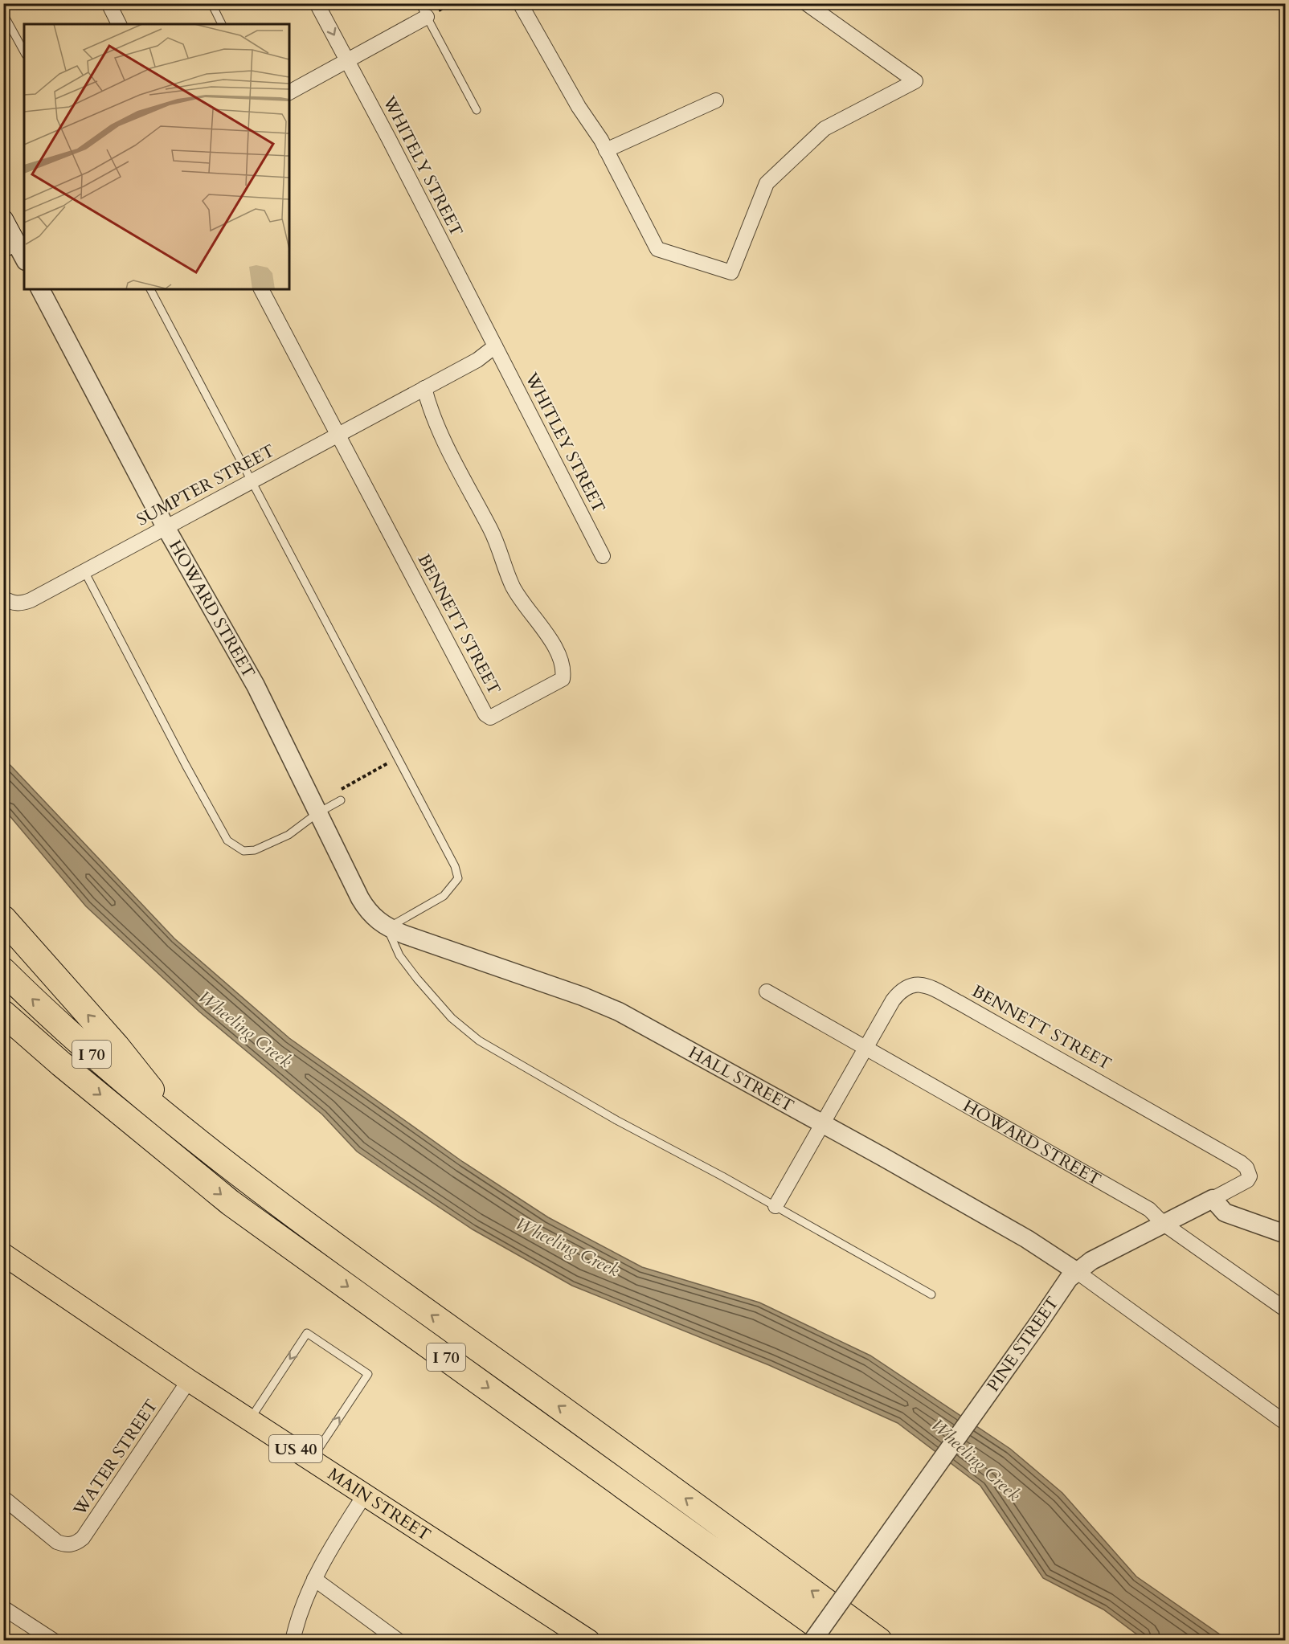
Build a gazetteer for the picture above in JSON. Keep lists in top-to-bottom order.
{
  "streets": {
    "highway": ["I 70"],
    "main road": ["US 40", "MAIN STREET"],
    "street": [
      "WHITELY STREET",
      "WHITLEY STREET",
      "SUMPTER STREET",
      "HOWARD STREET",
      "BENNETT STREET",
      "HALL STREET",
      "PINE STREET",
      "WATER STREET"
    ]
  },
  "crossings": [
    ["WHITELY STREET", "WHITLEY STREET"],
    ["WHITELY STREET", "SUMPTER STREET"],
    ["WHITLEY STREET", "SUMPTER STREET"],
    ["SUMPTER STREET", "HOWARD STREET"],
    ["SUMPTER STREET", "BENNETT STREET"],
    ["HOWARD STREET", "BENNETT STREET"],
    ["HOWARD STREET", "HALL STREET"],
    ["HOWARD STREET", "PINE STREET"],
    ["BENNETT STREET", "HALL STREET"],
    ["BENNETT STREET", "PINE STREET"],
    ["HALL STREET", "PINE STREET"],
    ["WATER STREET", "MAIN STREET"]
  ],
  "water": ["Wheeling Creek"]
}
